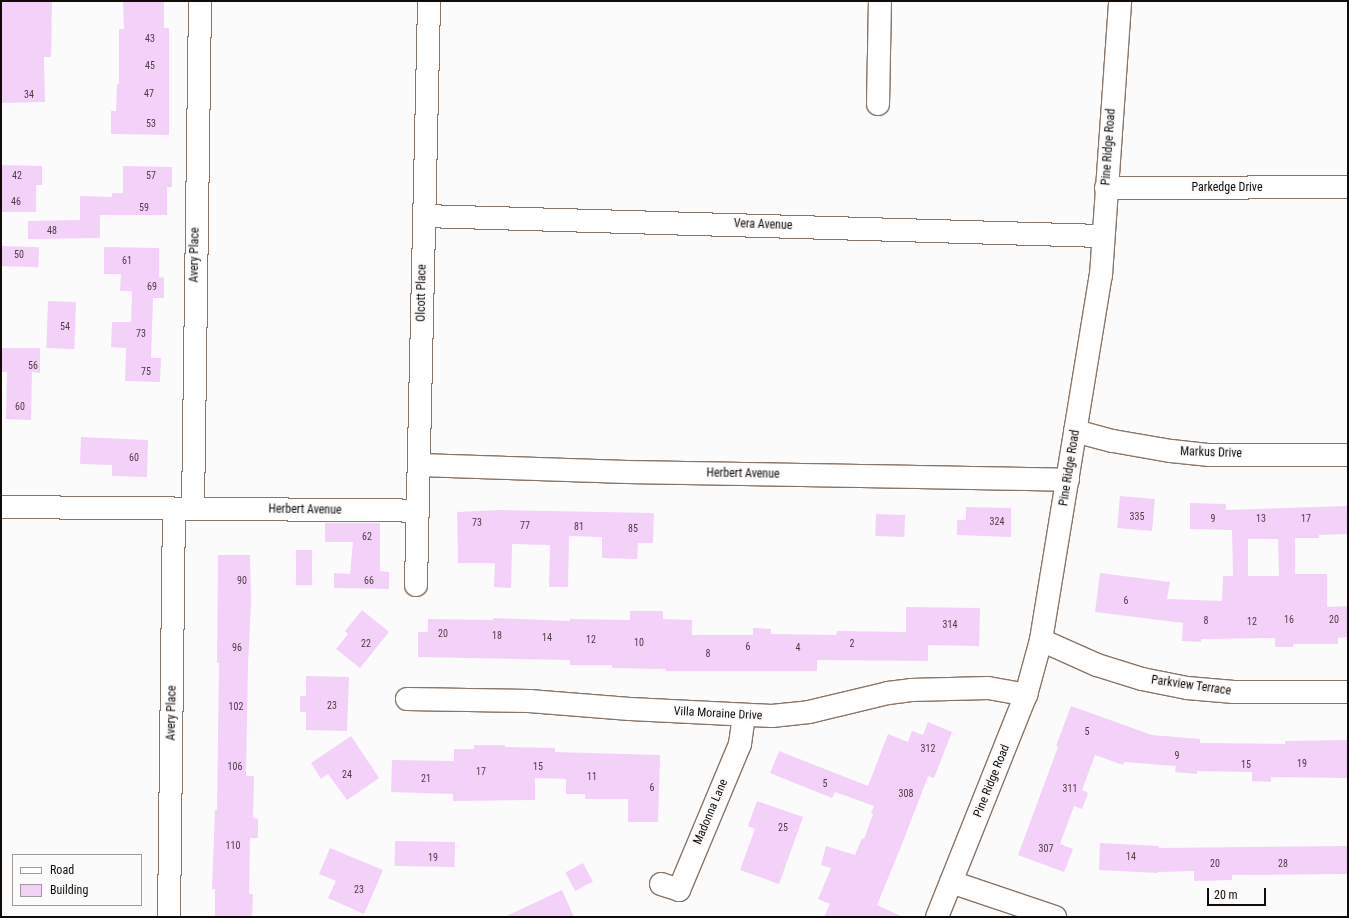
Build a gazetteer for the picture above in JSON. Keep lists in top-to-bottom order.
{
  "streets": {
    "street": [
      "Pine Ridge Road",
      "Parkedge Drive",
      "Vera Avenue",
      "Avery Place",
      "Olcott Place",
      "Markus Drive",
      "Herbert Avenue",
      "Parkview Terrace",
      "Villa Moraine Drive",
      "Madonna Lane"
    ]
  },
  "crossings": [
    ["Pine Ridge Road", "Parkedge Drive"],
    ["Pine Ridge Road", "Vera Avenue"],
    ["Pine Ridge Road", "Markus Drive"],
    ["Pine Ridge Road", "Herbert Avenue"],
    ["Pine Ridge Road", "Parkview Terrace"],
    ["Pine Ridge Road", "Villa Moraine Drive"],
    ["Vera Avenue", "Olcott Place"],
    ["Avery Place", "Herbert Avenue"],
    ["Olcott Place", "Herbert Avenue"],
    ["Villa Moraine Drive", "Madonna Lane"]
  ],
  "house_numbers": [
    "43",
    "45",
    "47",
    "34",
    "53",
    "42",
    "57",
    "46",
    "59",
    "48",
    "50",
    "61",
    "69",
    "54",
    "73",
    "56",
    "75",
    "60",
    "60",
    "335",
    "9",
    "13",
    "17",
    "324",
    "73",
    "77",
    "81",
    "85",
    "62",
    "90",
    "66",
    "6",
    "16",
    "20",
    "8",
    "12",
    "314",
    "20",
    "18",
    "14",
    "12",
    "10",
    "22",
    "2",
    "6",
    "96",
    "4",
    "8",
    "23",
    "102",
    "5",
    "312",
    "9",
    "19",
    "15",
    "106",
    "15",
    "17",
    "24",
    "11",
    "21",
    "5",
    "6",
    "311",
    "308",
    "25",
    "110",
    "307",
    "14",
    "19",
    "20",
    "28",
    "23"
  ],
  "legend": ["Road", "Building"],
  "scale_bar": "20 m"
}
